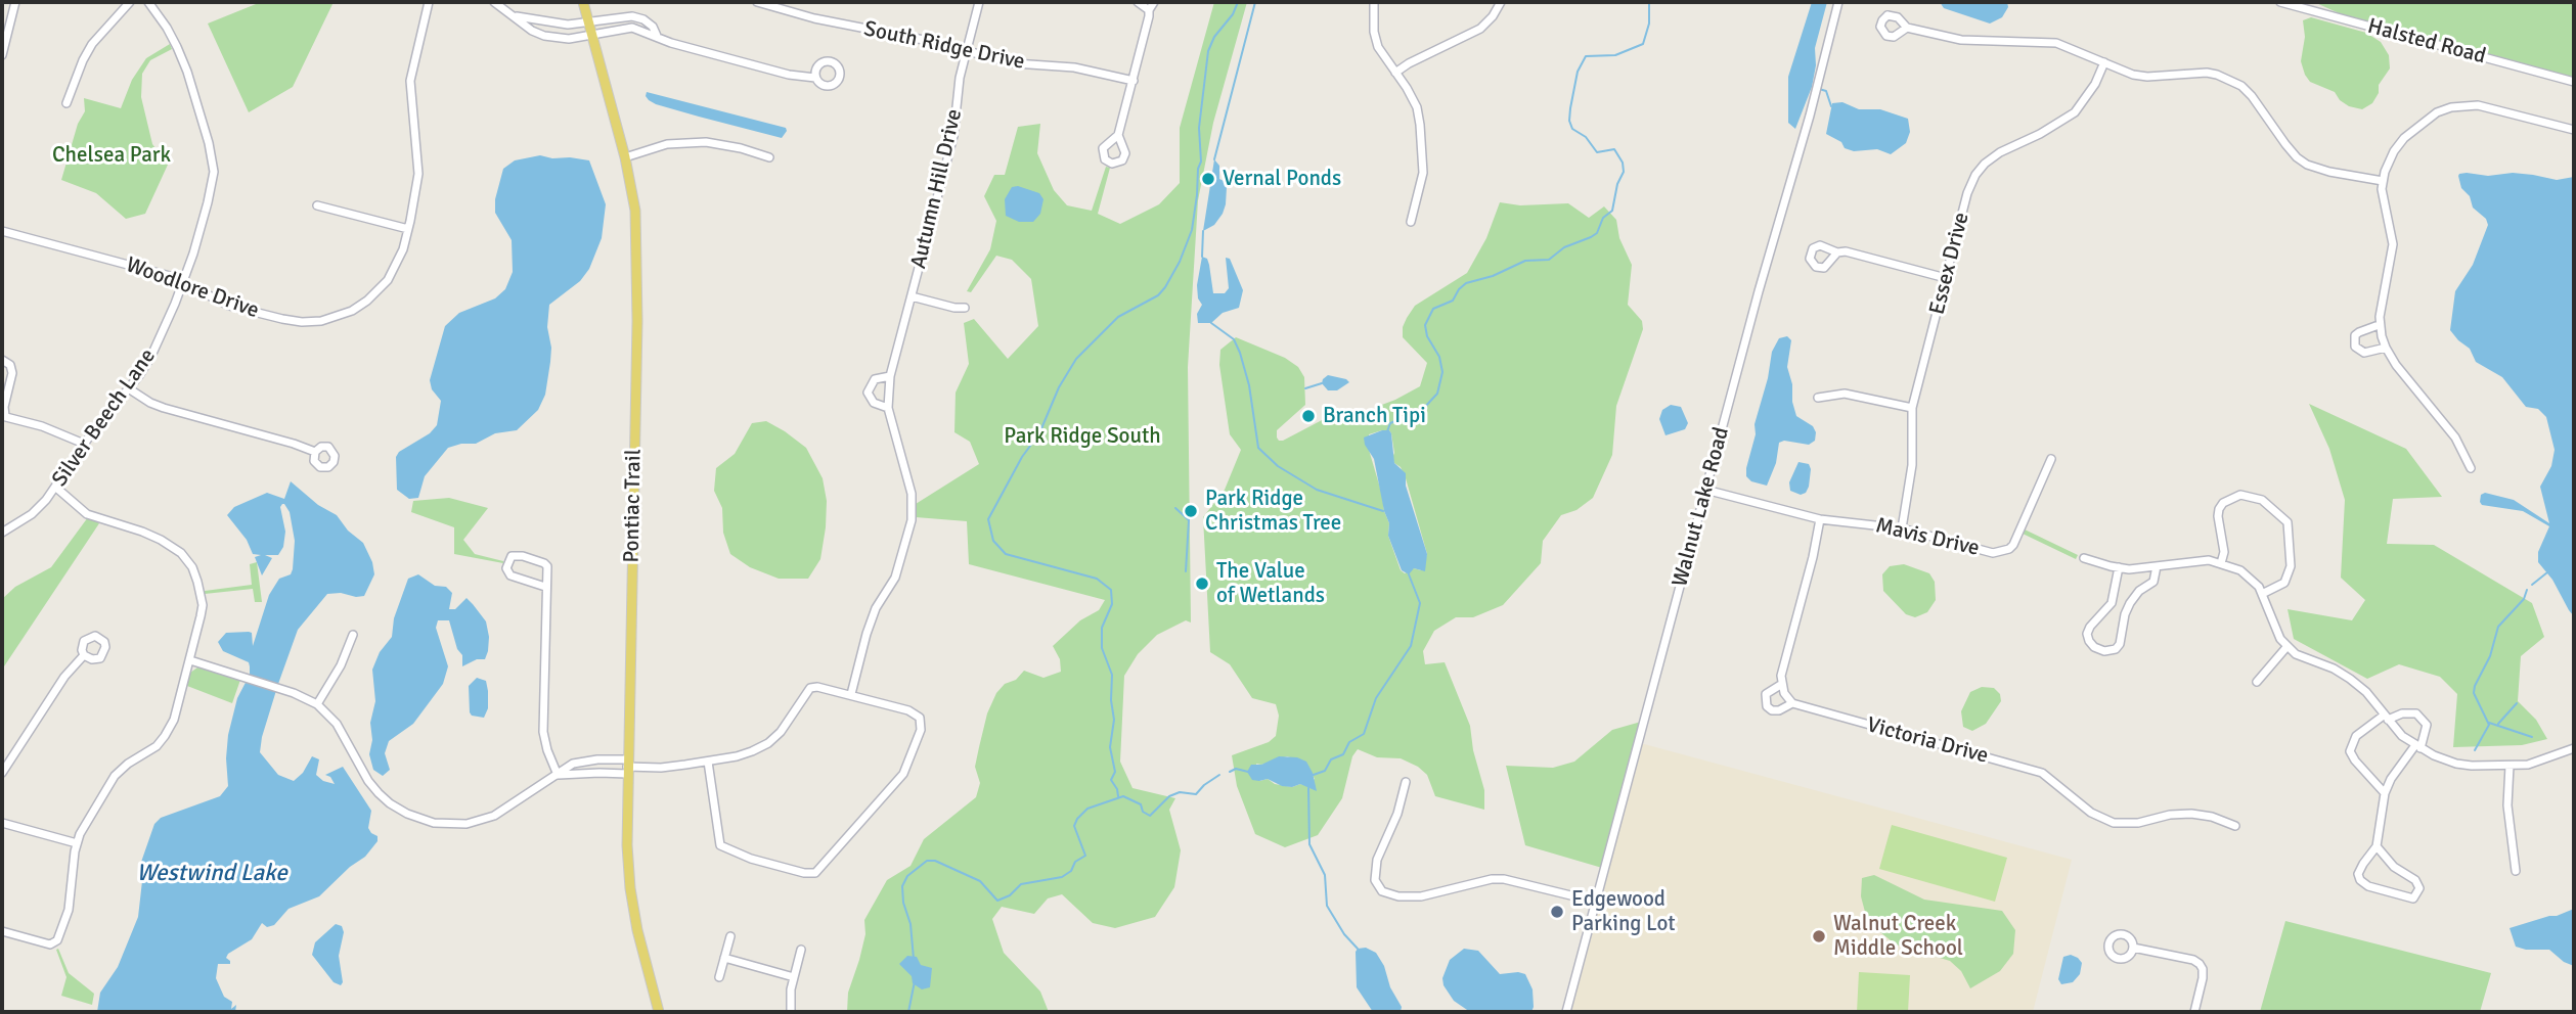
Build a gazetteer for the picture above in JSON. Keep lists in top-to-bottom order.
{
  "streets": {
    "main road": ["Pontiac Trail"],
    "street": [
      "Halsted Road",
      "South Ridge Drive",
      "Autumn Hill Drive",
      "Essex Drive",
      "Woodlore Drive",
      "Silver Beech Lane",
      "Walnut Lake Road",
      "Mavis Drive",
      "Victoria Drive"
    ]
  },
  "crossings": [
    ["South Ridge Drive", "Autumn Hill Drive"],
    ["Essex Drive", "Mavis Drive"],
    ["Woodlore Drive", "Silver Beech Lane"],
    ["Walnut Lake Road", "Mavis Drive"]
  ],
  "water": ["Westwind Lake"],
  "parks": ["Chelsea Park", "Park Ridge South"],
  "places": [
    "Vernal Ponds",
    "Branch Tipi",
    "Park Ridge Christmas Tree",
    "The Value of Wetlands",
    "Edgewood Parking Lot",
    "Walnut Creek Middle School"
  ]
}
